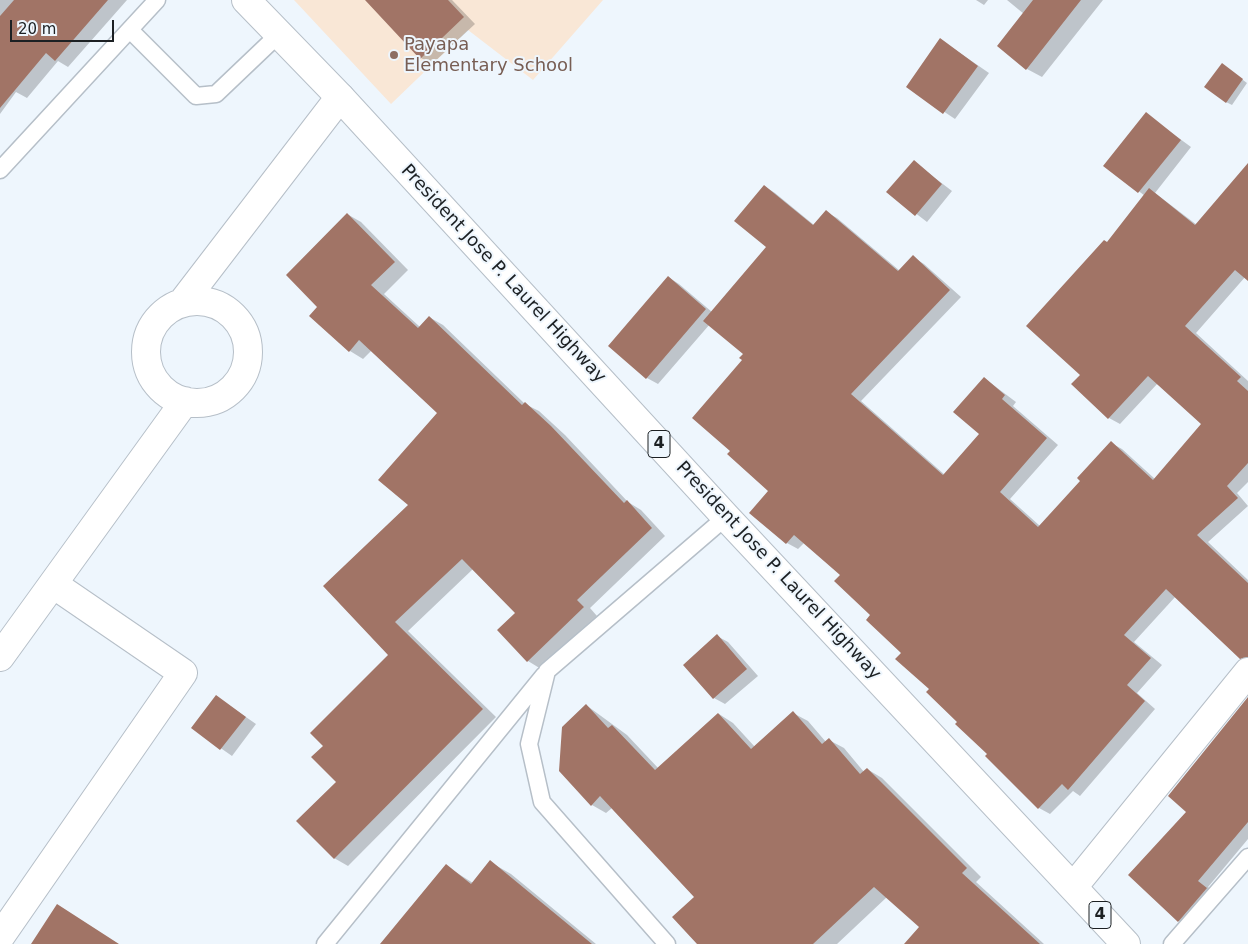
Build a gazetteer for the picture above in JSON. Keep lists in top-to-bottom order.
{
  "streets": {
    "main road": ["President Jose P. Laurel Highway", "4"]
  },
  "places": ["Payapa Elementary School"],
  "scale_bar": "20 m"
}
